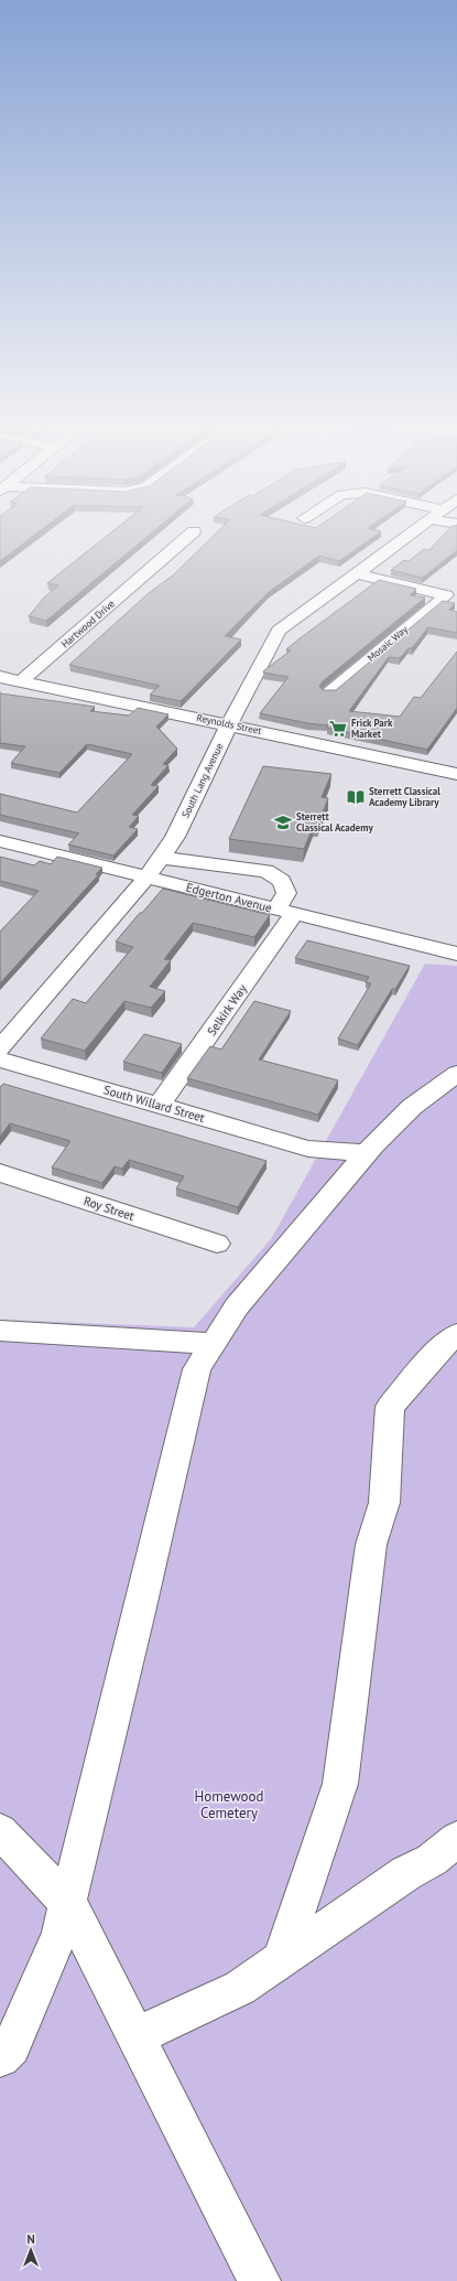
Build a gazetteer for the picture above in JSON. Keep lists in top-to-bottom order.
{
  "streets": {
    "street": [
      "Hartwood Drive",
      "Mosaic Way",
      "Reynolds Street",
      "South Lang Avenue",
      "Edgerton Avenue",
      "Selkirk Way",
      "South Willard Street",
      "Roy Street"
    ]
  },
  "crossings": [
    ["Hartwood Drive", "Reynolds Street"],
    ["Mosaic Way", "South Lang Avenue"],
    ["Reynolds Street", "South Lang Avenue"],
    ["South Lang Avenue", "Edgerton Avenue"],
    ["South Lang Avenue", "Selkirk Way"],
    ["Edgerton Avenue", "Selkirk Way"],
    ["Selkirk Way", "South Willard Street"]
  ],
  "parks": ["Homewood Cemetery"],
  "places": {
    "supermarket": ["Frick Park Market"],
    "library": ["Sterrett Classical Academy Library"],
    "school or university": ["Sterrett Classical Academy"]
  },
  "north": "top"
}
